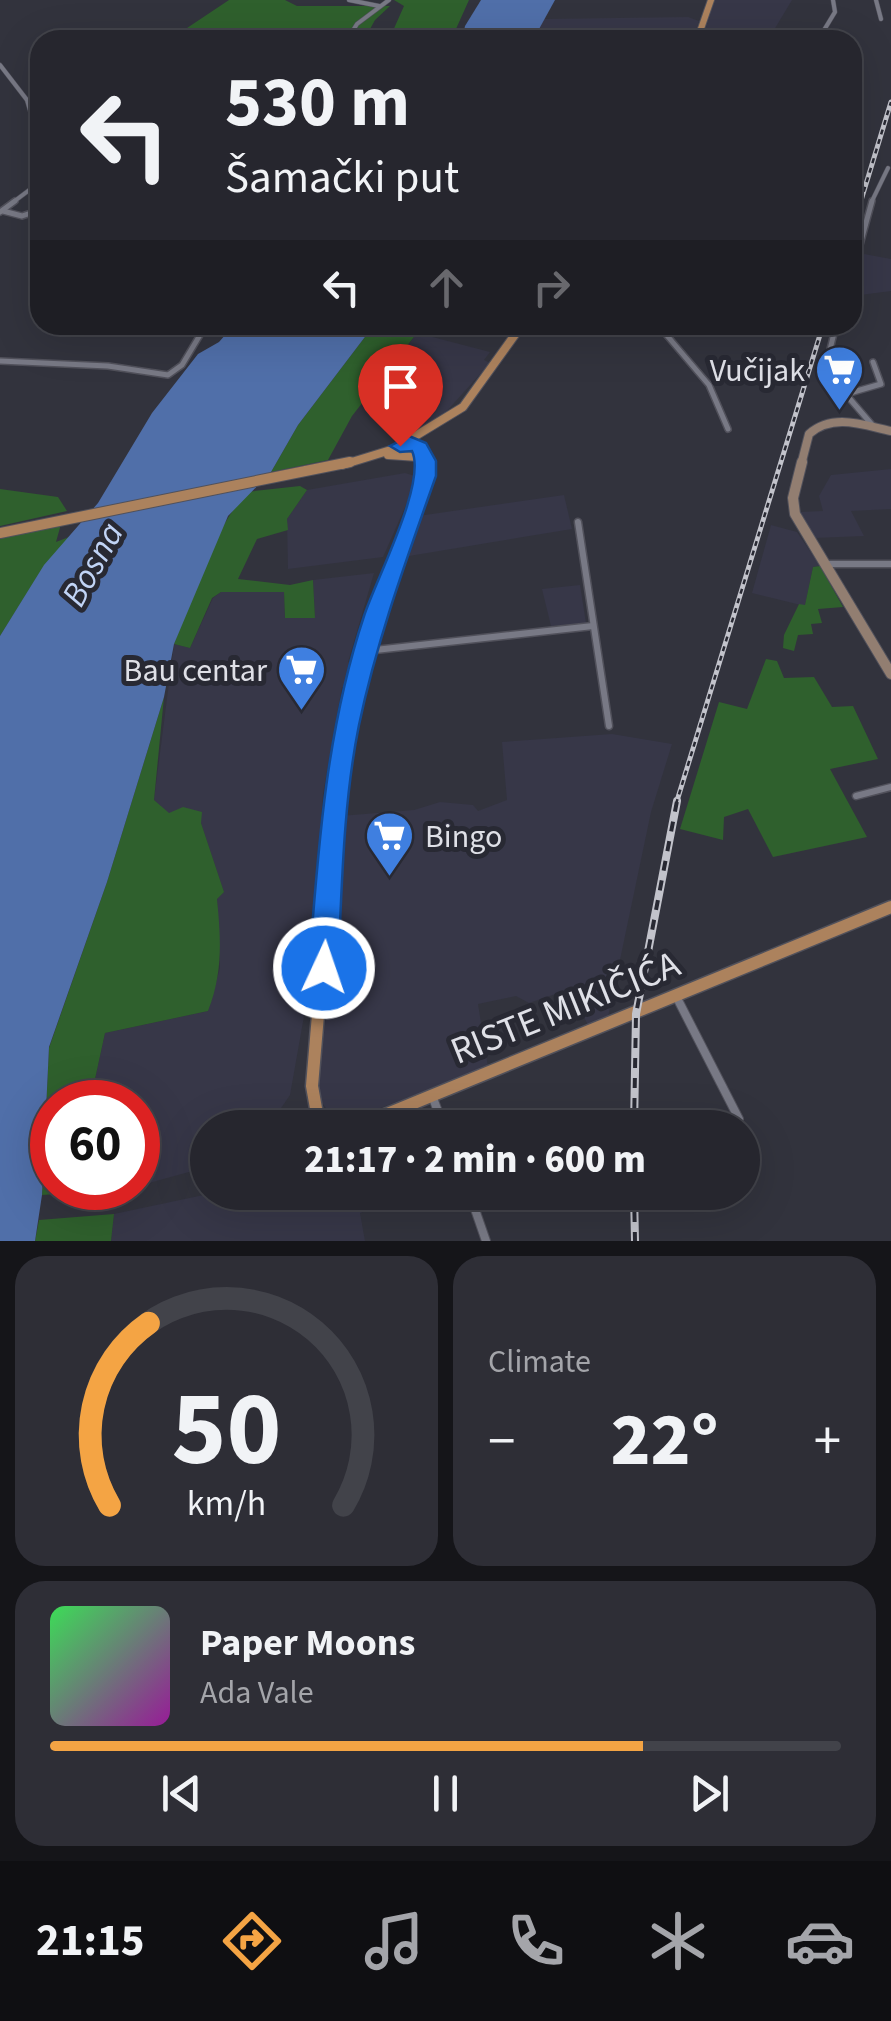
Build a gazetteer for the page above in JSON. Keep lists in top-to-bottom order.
{
  "streets": {
    "main road": ["RISTE MIKIČIĆA"]
  },
  "water": ["Bosna"],
  "places": {
    "supermarket": ["Vučijak", "Bau centar", "Bingo"]
  },
  "page": {
    "turn": ["530 m", "Šamački put"],
    "limit": "60",
    "trip": "21:17 · 2 min · 600 m",
    "tile": "Climate",
    "heat": ["−", "22°", "+"],
    "song": ["Paper Moons", "Ada Vale"],
    "tabs": "21:15",
    "gauge": ["50", "km/h"]
  }
}
